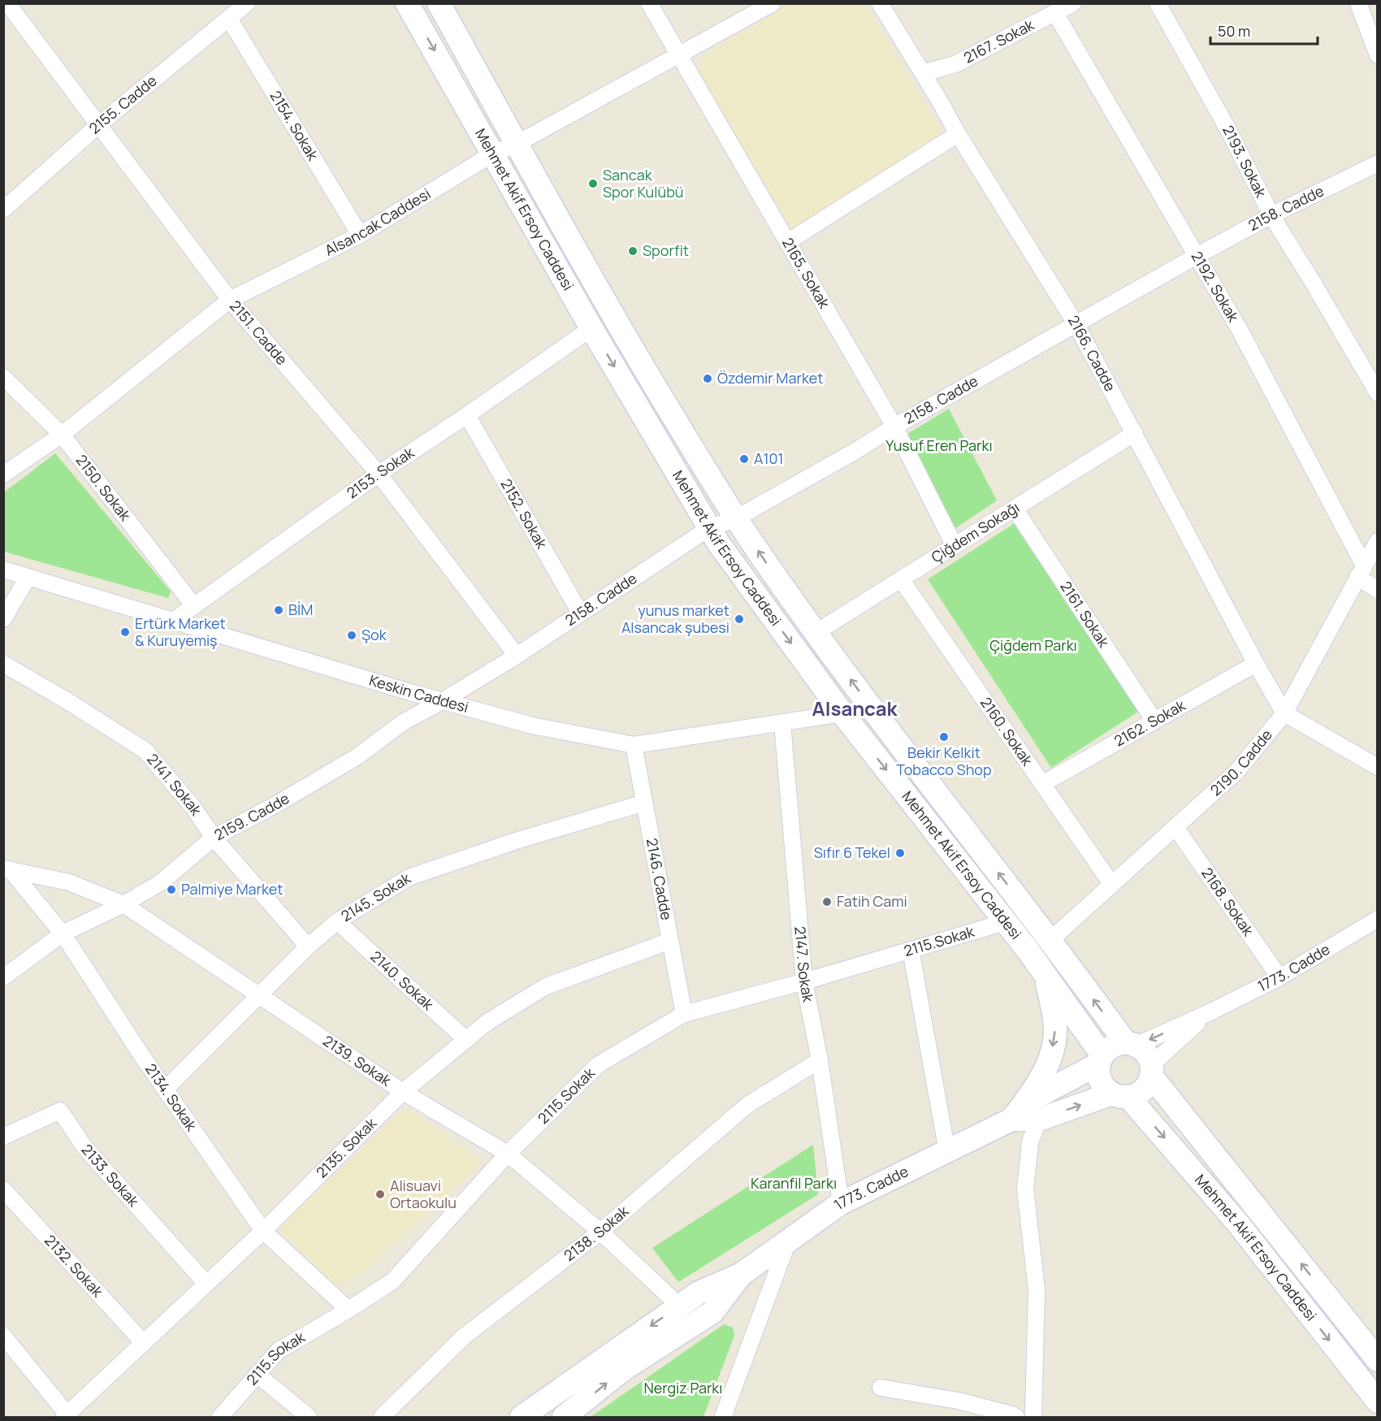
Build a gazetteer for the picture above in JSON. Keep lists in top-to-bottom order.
{
  "streets": {
    "street": [
      "2167. Sokak",
      "2155. Cadde",
      "2154. Sokak",
      "2193. Sokak",
      "2158. Cadde",
      "Mehmet Akif Ersoy Caddesi",
      "Alsancak Caddesi",
      "2165. Sokak",
      "2192. Sokak",
      "2151. Cadde",
      "2166. Cadde",
      "2153. Sokak",
      "2150. Sokak",
      "2152. Sokak",
      "Çiğdem Sokağı",
      "2161. Sokak",
      "Keskin Caddesi",
      "2162. Sokak",
      "2160. Sokak",
      "2190. Cadde",
      "2141. Sokak",
      "2159. Cadde",
      "2146. Cadde",
      "2145. Sokak",
      "2168. Sokak",
      "2115.Sokak",
      "2147. Sokak",
      "1773. Cadde",
      "2140. Sokak",
      "2139. Sokak",
      "2134. Sokak",
      "2135. Sokak",
      "2133. Sokak",
      "2138. Sokak",
      "2132. Sokak"
    ]
  },
  "crossings": [
    ["2167. Sokak", "2192. Sokak"],
    ["2167. Sokak", "2166. Cadde"],
    ["2155. Cadde", "2154. Sokak"],
    ["2155. Cadde", "2151. Cadde"],
    ["2154. Sokak", "Alsancak Caddesi"],
    ["2193. Sokak", "2158. Cadde"],
    ["2158. Cadde", "Mehmet Akif Ersoy Caddesi"],
    ["2158. Cadde", "2165. Sokak"],
    ["2158. Cadde", "2192. Sokak"],
    ["2158. Cadde", "2151. Cadde"],
    ["2158. Cadde", "2166. Cadde"],
    ["2158. Cadde", "2152. Sokak"],
    ["2158. Cadde", "Keskin Caddesi"],
    ["2158. Cadde", "2159. Cadde"],
    ["Mehmet Akif Ersoy Caddesi", "Alsancak Caddesi"],
    ["Mehmet Akif Ersoy Caddesi", "2153. Sokak"],
    ["Mehmet Akif Ersoy Caddesi", "Çiğdem Sokağı"],
    ["Mehmet Akif Ersoy Caddesi", "Keskin Caddesi"],
    ["Mehmet Akif Ersoy Caddesi", "2190. Cadde"],
    ["Mehmet Akif Ersoy Caddesi", "2115.Sokak"],
    ["Mehmet Akif Ersoy Caddesi", "1773. Cadde"],
    ["Alsancak Caddesi", "2165. Sokak"],
    ["Alsancak Caddesi", "2151. Cadde"],
    ["Alsancak Caddesi", "2150. Sokak"],
    ["2165. Sokak", "Çiğdem Sokağı"],
    ["2192. Sokak", "2190. Cadde"],
    ["2151. Cadde", "2153. Sokak"],
    ["2166. Cadde", "Çiğdem Sokağı"],
    ["2166. Cadde", "2162. Sokak"],
    ["2166. Cadde", "2190. Cadde"],
    ["2153. Sokak", "2150. Sokak"],
    ["2153. Sokak", "2152. Sokak"],
    ["2153. Sokak", "Keskin Caddesi"],
    ["Çiğdem Sokağı", "2161. Sokak"],
    ["Çiğdem Sokağı", "2160. Sokak"],
    ["2161. Sokak", "2162. Sokak"],
    ["Keskin Caddesi", "2159. Cadde"],
    ["Keskin Caddesi", "2146. Cadde"],
    ["Keskin Caddesi", "2147. Sokak"],
    ["2162. Sokak", "2160. Sokak"],
    ["2160. Sokak", "2190. Cadde"],
    ["2190. Cadde", "2168. Sokak"],
    ["2141. Sokak", "2159. Cadde"],
    ["2141. Sokak", "2145. Sokak"],
    ["2159. Cadde", "2139. Sokak"],
    ["2159. Cadde", "2134. Sokak"],
    ["2146. Cadde", "2145. Sokak"],
    ["2146. Cadde", "2115.Sokak"],
    ["2146. Cadde", "2135. Sokak"],
    ["2145. Sokak", "2140. Sokak"],
    ["2145. Sokak", "2139. Sokak"],
    ["2145. Sokak", "2134. Sokak"],
    ["2168. Sokak", "1773. Cadde"],
    ["2115.Sokak", "2147. Sokak"],
    ["2115.Sokak", "2139. Sokak"],
    ["2115.Sokak", "2134. Sokak"],
    ["2147. Sokak", "1773. Cadde"],
    ["2147. Sokak", "2138. Sokak"],
    ["1773. Cadde", "2139. Sokak"],
    ["2140. Sokak", "2135. Sokak"],
    ["2139. Sokak", "2134. Sokak"],
    ["2139. Sokak", "2135. Sokak"],
    ["2139. Sokak", "2138. Sokak"],
    ["2134. Sokak", "2135. Sokak"],
    ["2135. Sokak", "2133. Sokak"],
    ["2135. Sokak", "2132. Sokak"]
  ],
  "districts": ["Alsancak"],
  "parks": [
    "Yusuf Eren Parkı",
    "Çiğdem Parkı",
    "Karanfil Parkı",
    "Nergiz Parkı"
  ],
  "places": [
    "Sancak Spor Kulübü",
    "Sporfit",
    "Özdemir Market",
    "A101",
    "BİM",
    "yunus market Alsancak şubesi",
    "Ertürk Market & Kuruyemiş",
    "Şok",
    "Bekir Kelkit Tobacco Shop",
    "Sıfır 6 Tekel",
    "Palmiye Market",
    "Fatih Cami",
    "Alisuavi Ortaokulu"
  ],
  "scale_bar": "50 m"
}
